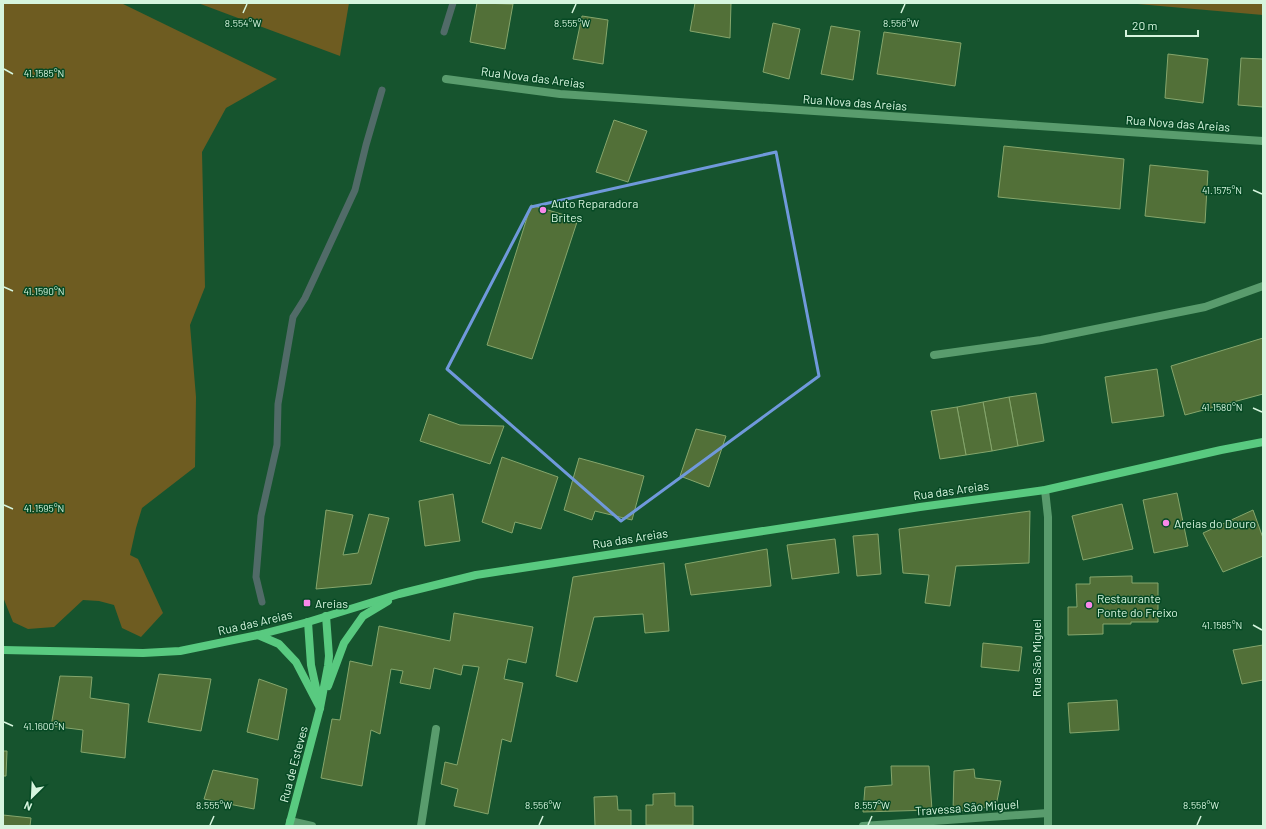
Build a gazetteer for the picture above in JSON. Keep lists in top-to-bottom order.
{
  "streets": {
    "street": [
      "Rua Nova das Areias",
      "Rua das Areias",
      "Rua São Miguel",
      "Rua de Esteves",
      "Travessa São Miguel"
    ]
  },
  "crossings": [
    ["Rua das Areias", "Rua São Miguel"],
    ["Rua das Areias", "Rua de Esteves"],
    ["Rua São Miguel", "Travessa São Miguel"]
  ],
  "places": {
    "other": ["Auto Reparadora Brites", "Areias do Douro", "Restaurante Ponte do Freixo"],
    "transit": ["Areias"]
  },
  "scale_bar": "20 m",
  "north": "bottom left",
  "coordinates": [
    "8.554°W",
    "8.555°W",
    "8.556°W",
    "41.1585°N",
    "41.1575°N",
    "41.1590°N",
    "41.1580°N",
    "41.1595°N",
    "41.1600°N",
    "8.557°W",
    "8.558°W"
  ]
}
